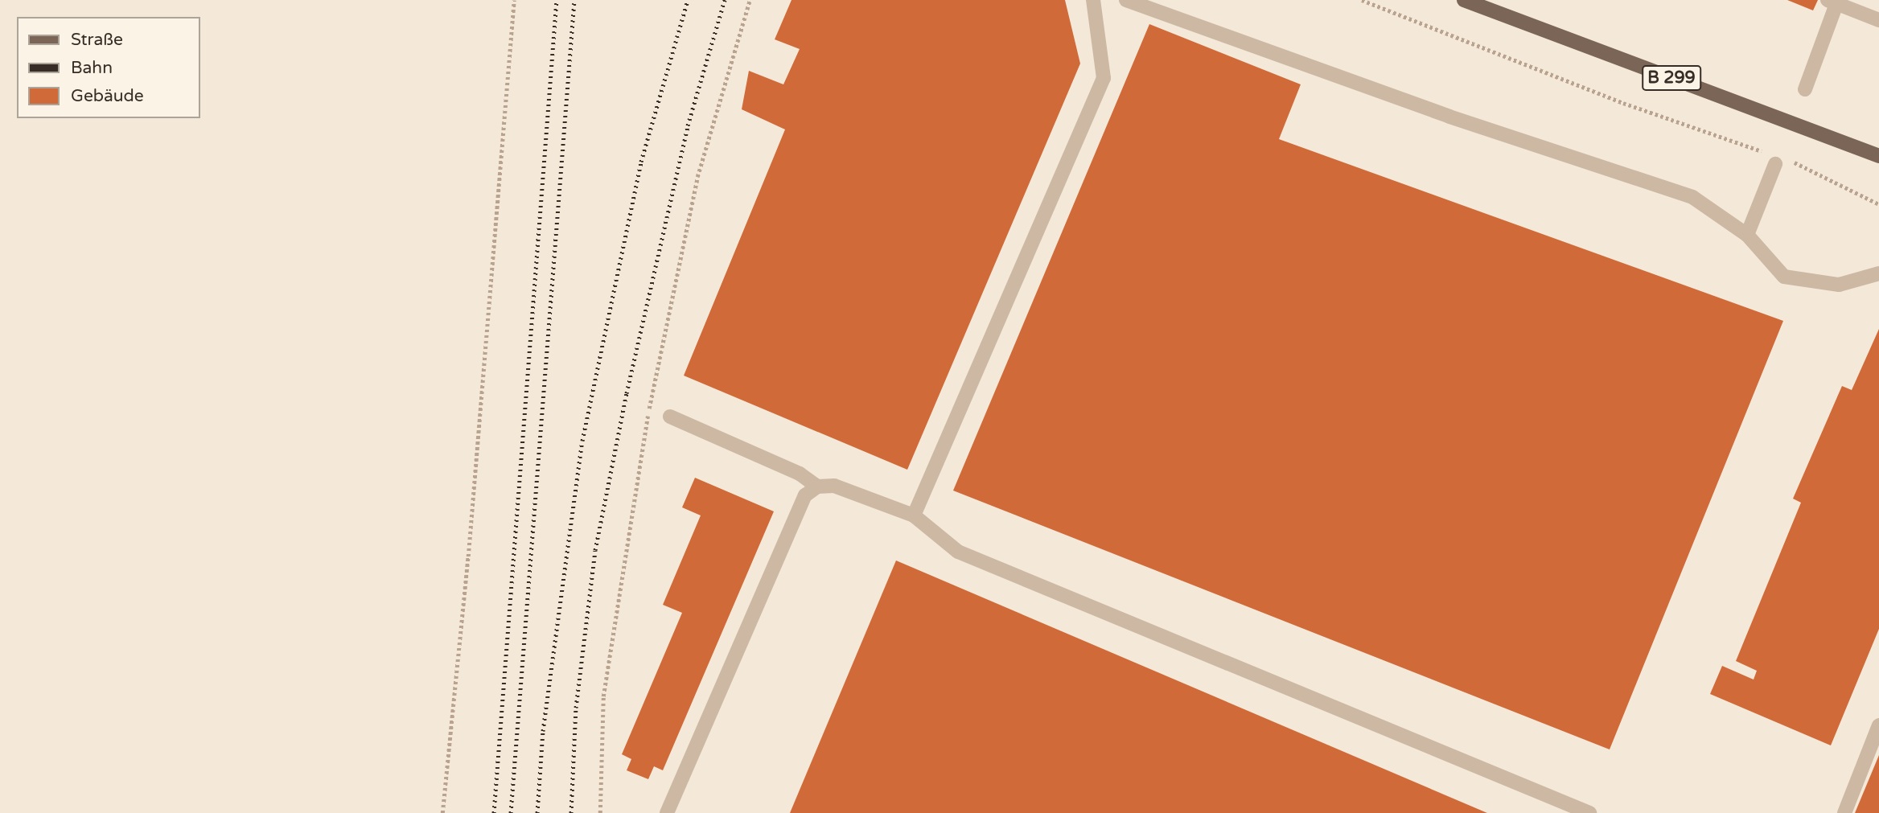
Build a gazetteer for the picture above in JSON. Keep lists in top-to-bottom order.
{
  "streets": {
    "main road": ["B 299"]
  },
  "legend": ["Straße", "Bahn", "Gebäude"]
}
